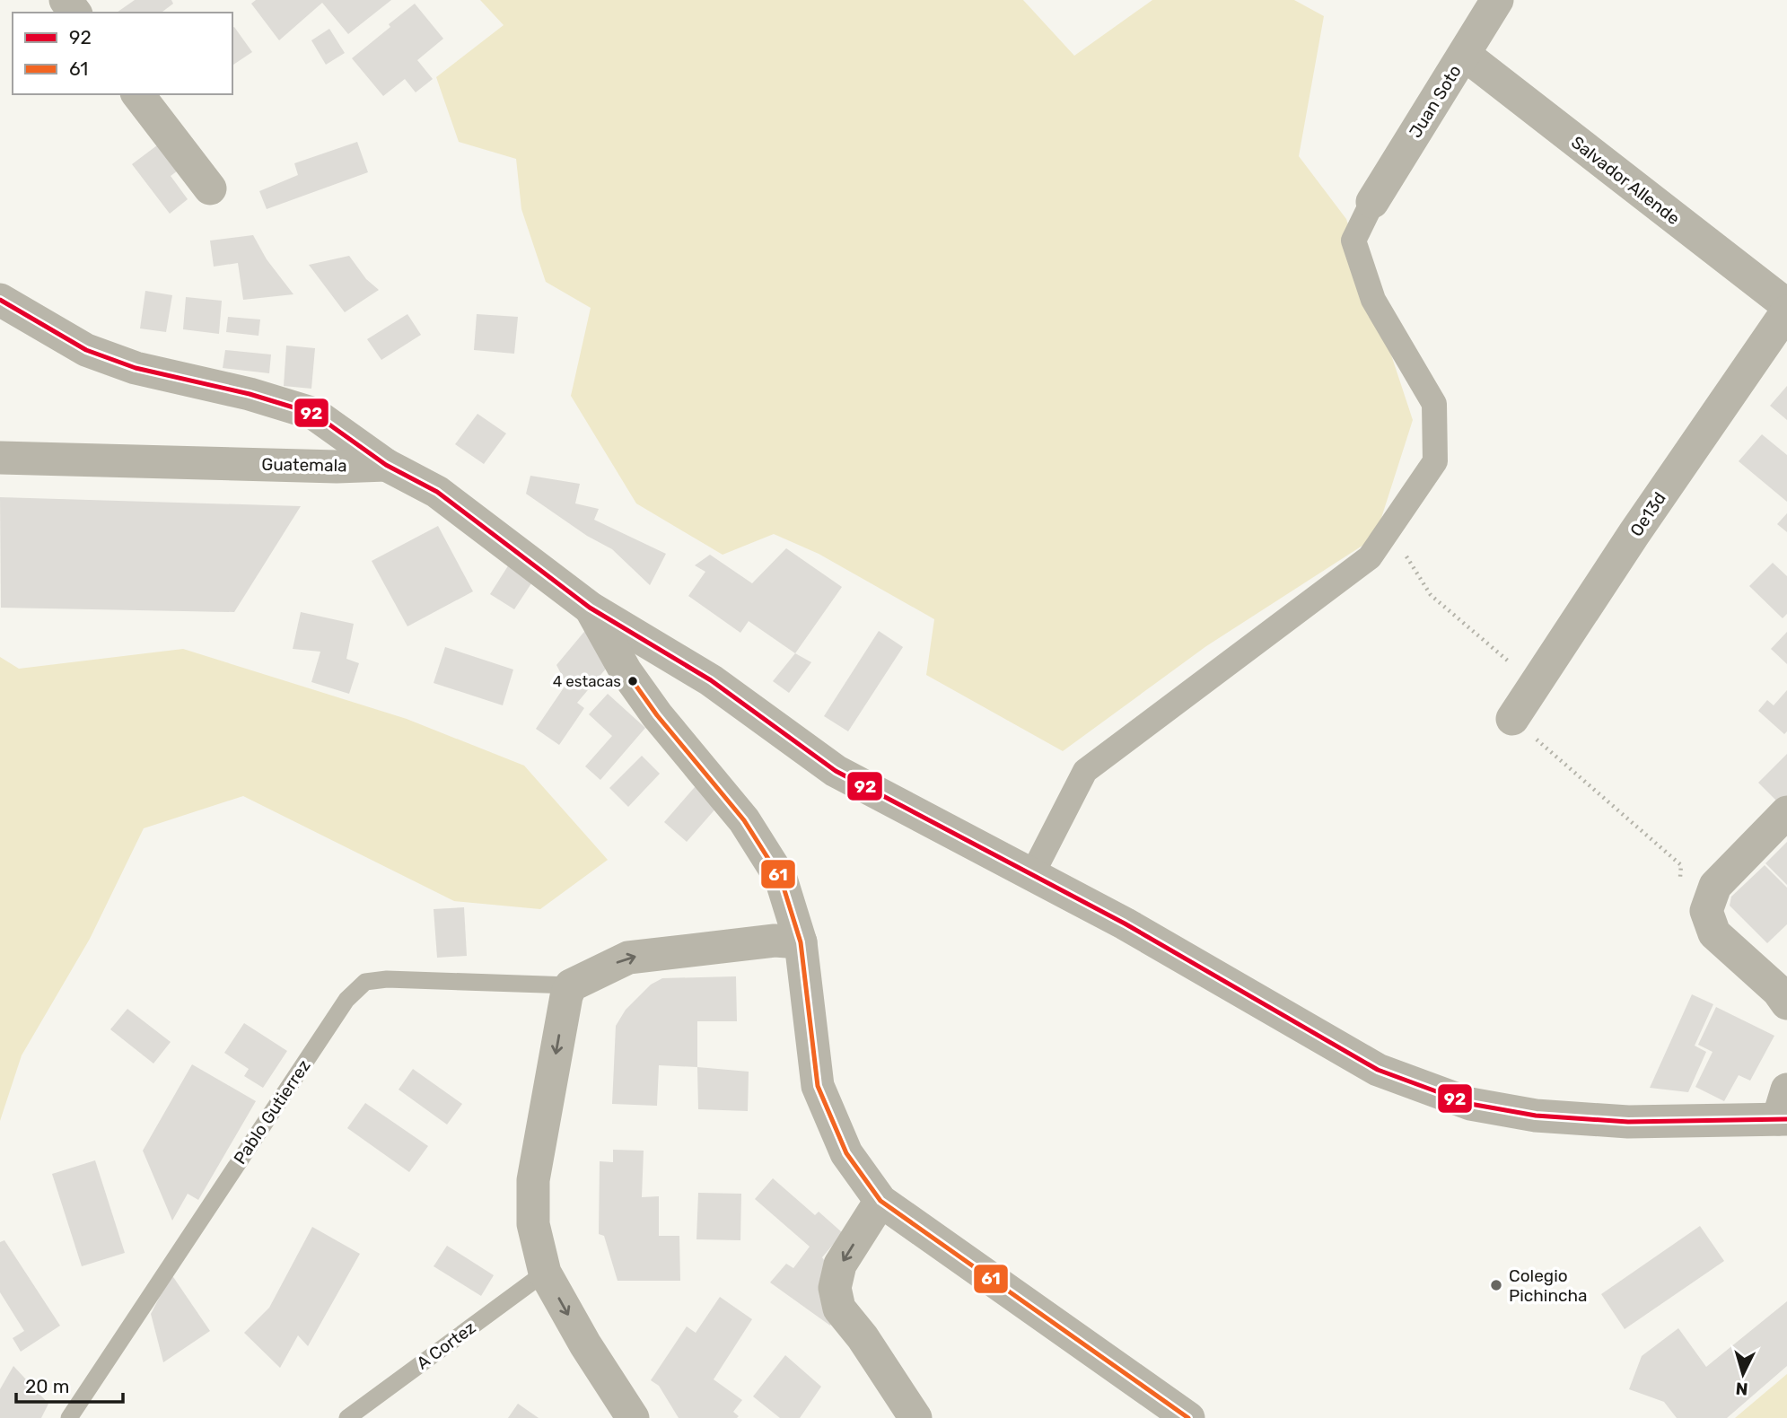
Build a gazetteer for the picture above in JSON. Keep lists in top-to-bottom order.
{
  "streets": {
    "street": [
      "Juan Soto",
      "Salvador Allende",
      "Guatemala",
      "Oe13d",
      "Pablo Gutierrez"
    ],
    "lane": ["A Cortez"]
  },
  "crossings": [
    ["Juan Soto", "Salvador Allende"]
  ],
  "places": ["4 estacas", "Colegio Pichincha"],
  "lines": ["transit line 92", "transit line 61"],
  "legend": ["92", "61"],
  "scale_bar": "20 m",
  "north": "bottom"
}
